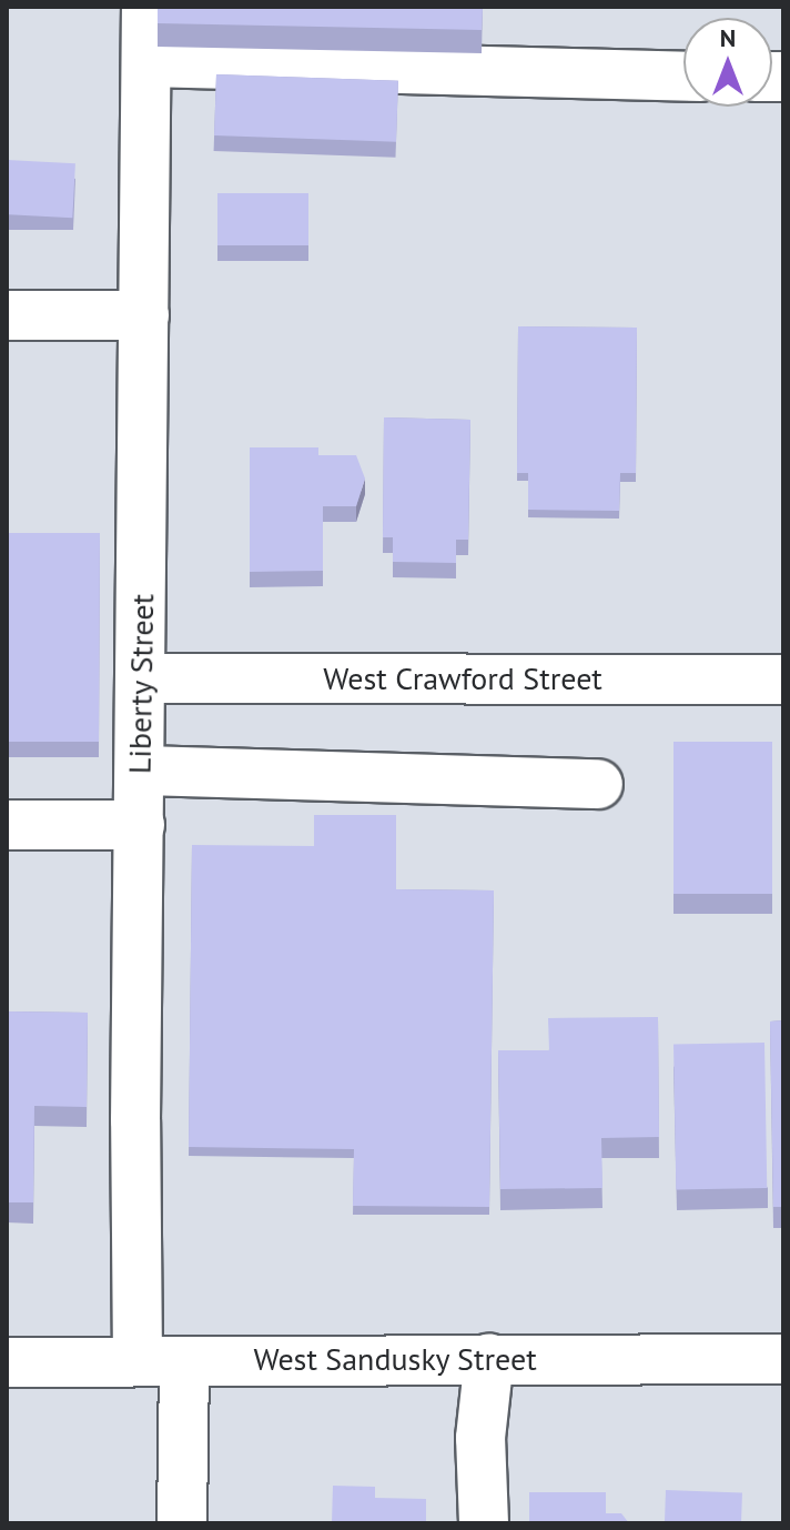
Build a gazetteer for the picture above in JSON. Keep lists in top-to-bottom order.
{
  "streets": {
    "street": ["West Crawford Street", "Liberty Street", "West Sandusky Street"]
  },
  "crossings": [
    ["West Crawford Street", "Liberty Street"],
    ["Liberty Street", "West Sandusky Street"]
  ],
  "north": "top"
}
